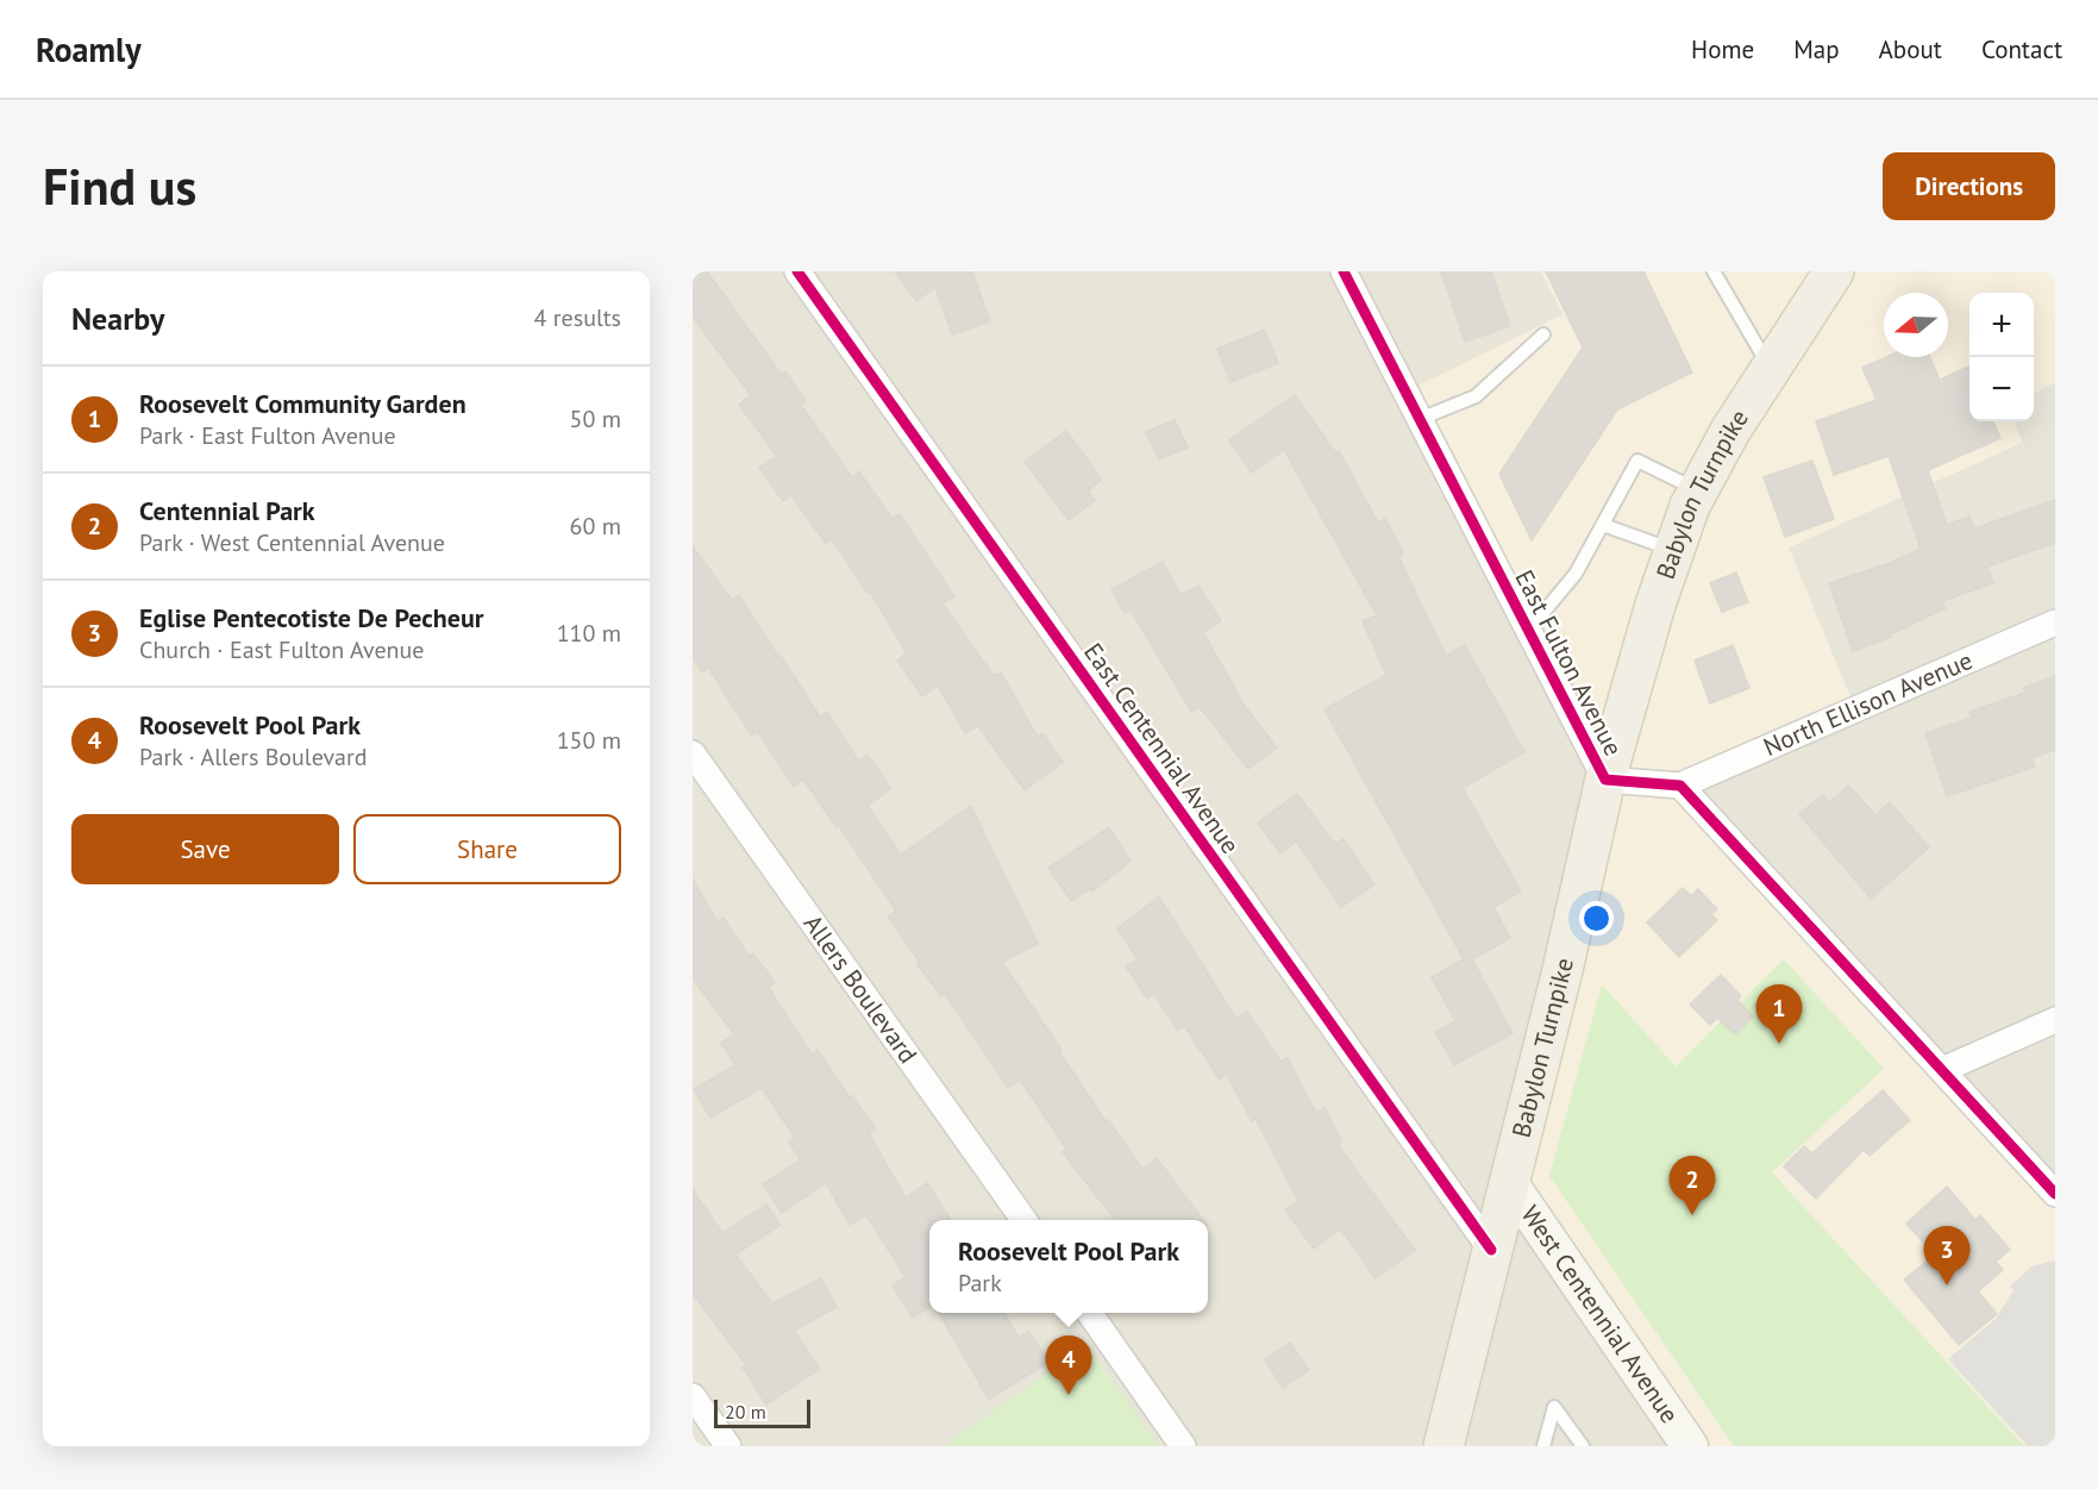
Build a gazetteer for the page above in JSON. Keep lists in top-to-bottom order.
{
  "streets": {
    "main road": ["Babylon Turnpike", "West Centennial Avenue"],
    "street": [
      "East Fulton Avenue",
      "North Ellison Avenue",
      "East Centennial Avenue",
      "Allers Boulevard"
    ]
  },
  "crossings": [
    ["Babylon Turnpike", "East Fulton Avenue"],
    ["Babylon Turnpike", "East Centennial Avenue"],
    ["Babylon Turnpike", "West Centennial Avenue"],
    ["East Fulton Avenue", "North Ellison Avenue"]
  ],
  "scale_bar": "20 m",
  "north": "left",
  "page": {
    "header": "Roamly",
    "nav": [
      "Home",
      "Map",
      "About",
      "Contact"
    ],
    "buttons": [
      "Directions",
      ["Save", "Share"]
    ],
    "title": "Find us",
    "heading": ["Nearby", "4 results"],
    "map_buttons": ["+", "−"],
    "list": [
      {
        "mark": "1",
        "name": "Roosevelt Community Garden",
        "note": "Park · East Fulton Avenue",
        "value": "50 m"
      },
      {
        "mark": "2",
        "name": "Centennial Park",
        "note": "Park · West Centennial Avenue",
        "value": "60 m"
      },
      {
        "mark": "3",
        "name": "Eglise Pentecotiste De Pecheur",
        "note": "Church · East Fulton Avenue",
        "value": "110 m"
      },
      {
        "mark": "4",
        "name": "Roosevelt Pool Park",
        "note": "Park · Allers Boulevard",
        "value": "150 m"
      }
    ],
    "pins": [
      "1",
      "2",
      "3",
      "4"
    ],
    "popup": ["Roosevelt Pool Park", "Park"],
    "scale": "20 m"
  }
}
